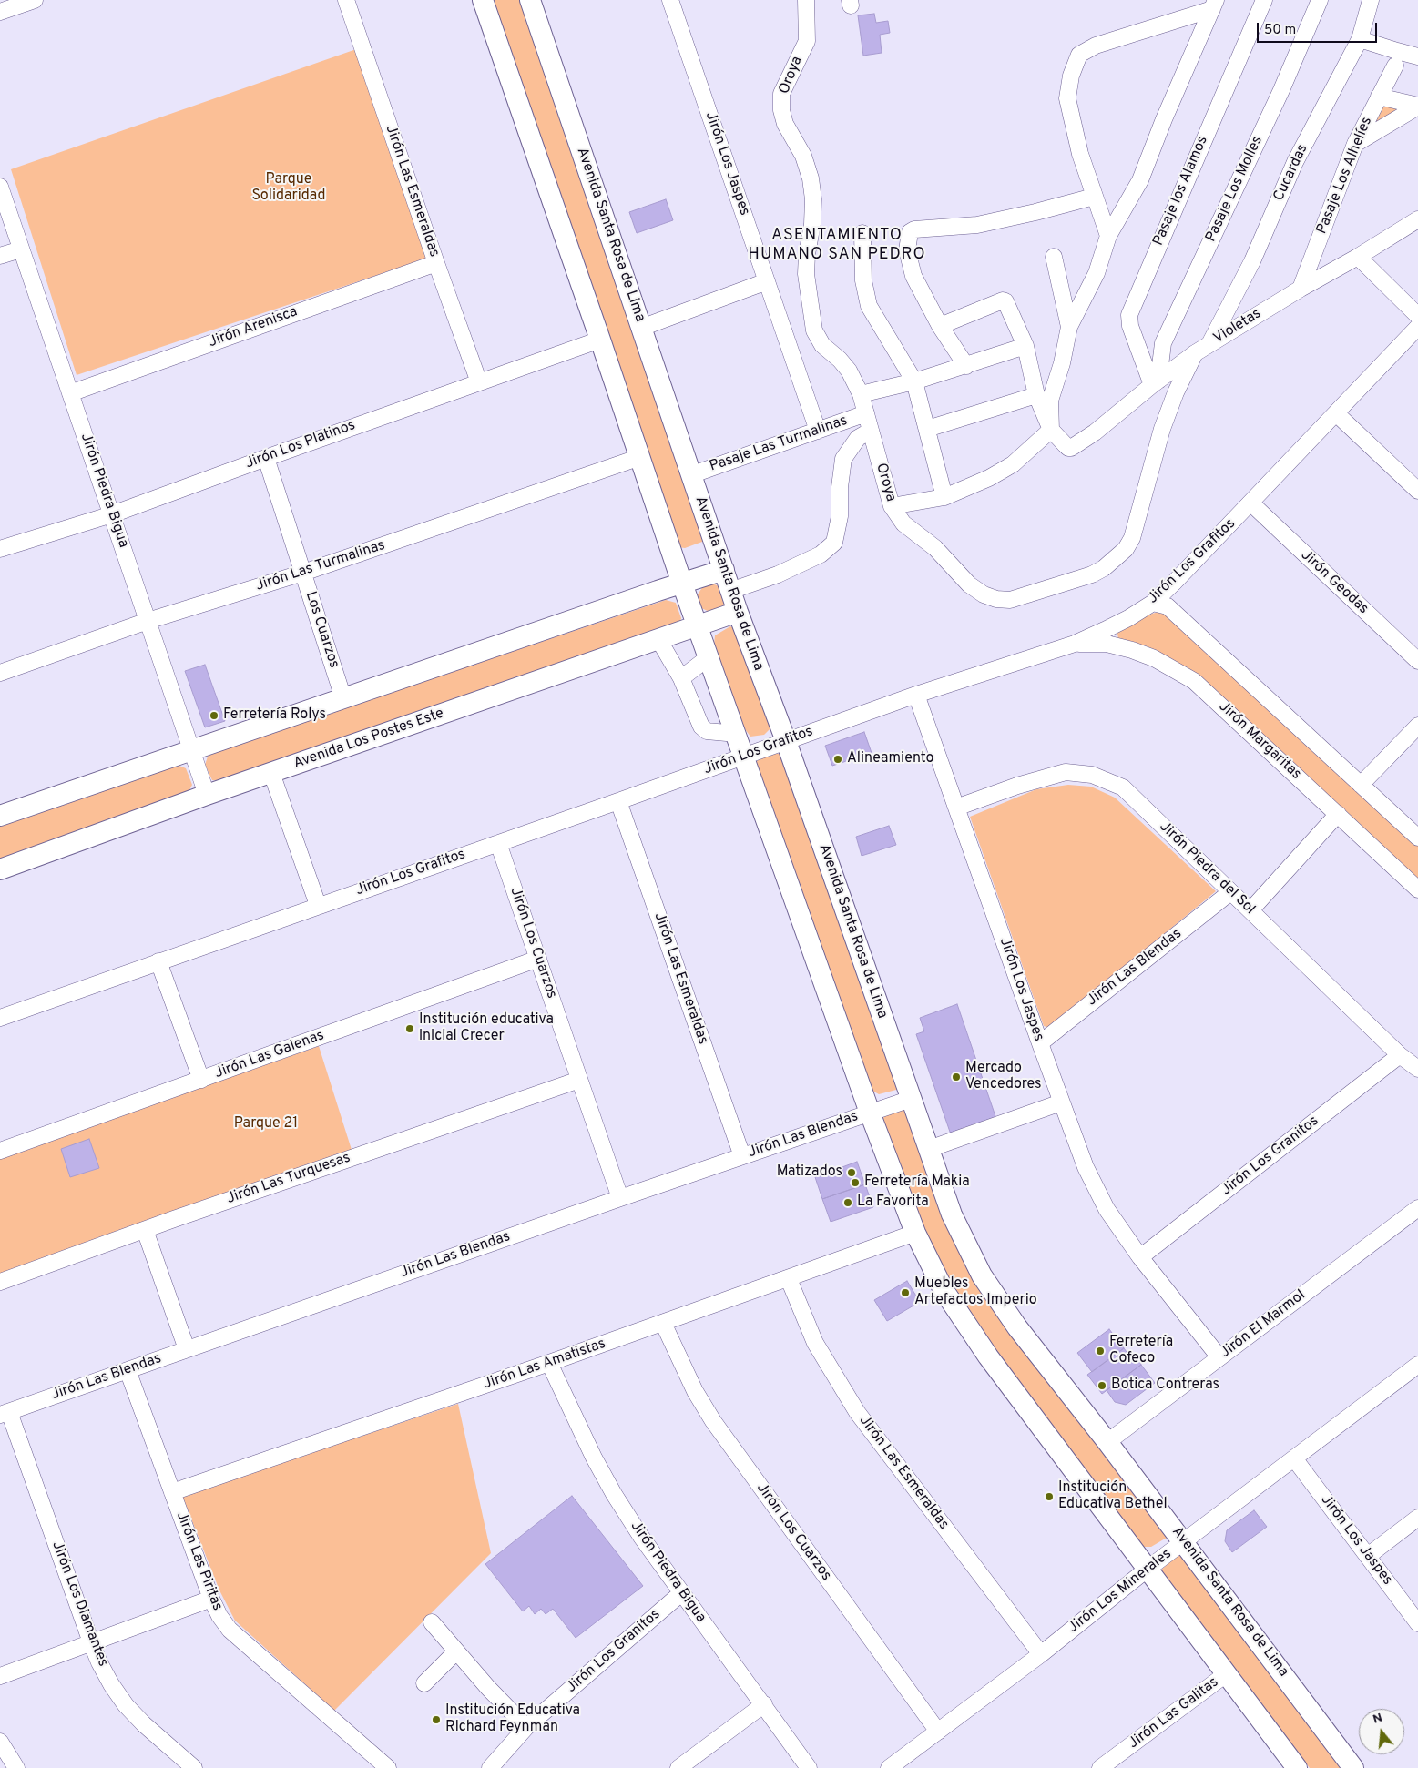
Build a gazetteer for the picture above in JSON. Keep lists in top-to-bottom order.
{
  "streets": {
    "main road": ["Avenida Santa Rosa de Lima", "Avenida Los Postes Este"],
    "street": [
      "Oroya",
      "Jirón Los Jaspes",
      "Cucardas",
      "Pasaje Los Alhelíes",
      "Pasaje Los Molles",
      "Jirón Las Esmeraldas",
      "Pasaje los Alamos",
      "Violetas",
      "Jirón Arenisca",
      "Pasaje Las Turmalinas",
      "Jirón Los Platinos",
      "Jirón Piedra Bigua",
      "Jirón Los Grafitos",
      "Jirón Las Turmalinas",
      "Jirón Geodas",
      "Los Cuarzos",
      "Jirón Margaritas",
      "Jirón Piedra del Sol",
      "Jirón Los Cuarzos",
      "Jirón Las Blendas",
      "Jirón Las Galenas",
      "Jirón Los Granitos",
      "Jirón Las Turquesas",
      "Jirón El Marmol",
      "Jirón Las Amatistas",
      "Jirón Las Piritas",
      "Jirón Los Minerales",
      "Jirón Los Diamantes",
      "Jirón Las Galitas"
    ]
  },
  "crossings": [
    ["Oroya", "Violetas"],
    ["Oroya", "Pasaje Las Turmalinas"],
    ["Jirón Los Jaspes", "Pasaje Las Turmalinas"],
    ["Jirón Los Jaspes", "Jirón Los Grafitos"],
    ["Jirón Los Jaspes", "Jirón Piedra del Sol"],
    ["Jirón Los Jaspes", "Jirón Las Blendas"],
    ["Jirón Los Jaspes", "Jirón Los Granitos"],
    ["Jirón Los Jaspes", "Jirón El Marmol"],
    ["Jirón Los Jaspes", "Jirón Los Minerales"],
    ["Cucardas", "Violetas"],
    ["Pasaje Los Alhelíes", "Violetas"],
    ["Pasaje Los Molles", "Pasaje los Alamos"],
    ["Pasaje Los Molles", "Violetas"],
    ["Jirón Las Esmeraldas", "Jirón Arenisca"],
    ["Jirón Las Esmeraldas", "Jirón Los Platinos"],
    ["Jirón Las Esmeraldas", "Jirón Los Grafitos"],
    ["Jirón Las Esmeraldas", "Jirón Las Blendas"],
    ["Jirón Las Esmeraldas", "Jirón Las Amatistas"],
    ["Jirón Las Esmeraldas", "Jirón Los Minerales"],
    ["Pasaje los Alamos", "Violetas"],
    ["Avenida Santa Rosa de Lima", "Pasaje Las Turmalinas"],
    ["Avenida Santa Rosa de Lima", "Jirón Los Grafitos"],
    ["Avenida Santa Rosa de Lima", "Avenida Los Postes Este"],
    ["Avenida Santa Rosa de Lima", "Jirón Las Blendas"],
    ["Avenida Santa Rosa de Lima", "Jirón El Marmol"],
    ["Avenida Santa Rosa de Lima", "Jirón Los Minerales"],
    ["Jirón Arenisca", "Jirón Piedra Bigua"],
    ["Jirón Los Platinos", "Jirón Piedra Bigua"],
    ["Jirón Los Platinos", "Los Cuarzos"],
    ["Jirón Piedra Bigua", "Jirón Las Turmalinas"],
    ["Jirón Piedra Bigua", "Avenida Los Postes Este"],
    ["Jirón Piedra Bigua", "Jirón Los Granitos"],
    ["Jirón Piedra Bigua", "Jirón Las Amatistas"],
    ["Jirón Los Grafitos", "Jirón Geodas"],
    ["Jirón Los Grafitos", "Jirón Margaritas"],
    ["Jirón Los Grafitos", "Jirón Los Cuarzos"],
    ["Jirón Las Turmalinas", "Los Cuarzos"],
    ["Jirón Piedra del Sol", "Jirón Las Blendas"],
    ["Jirón Piedra del Sol", "Jirón Los Granitos"],
    ["Jirón Los Cuarzos", "Jirón Las Blendas"],
    ["Jirón Los Cuarzos", "Jirón Las Galenas"],
    ["Jirón Los Cuarzos", "Jirón Las Turquesas"],
    ["Jirón Los Cuarzos", "Jirón Las Amatistas"],
    ["Jirón Los Cuarzos", "Jirón Los Minerales"],
    ["Jirón Las Blendas", "Jirón Las Piritas"],
    ["Jirón Las Blendas", "Jirón Los Diamantes"],
    ["Jirón Las Amatistas", "Jirón Las Piritas"]
  ],
  "districts": ["ASENTAMIENTO HUMANO SAN PEDRO"],
  "parks": ["Parque Solidaridad", "Parque 21"],
  "places": [
    "Ferretería Rolys",
    "Alineamiento",
    "Institución educativa inicial Crecer",
    "Mercado Vencedores",
    "Matizados",
    "Ferretería Makia",
    "La Favorita",
    "Muebles Artefactos Imperio",
    "Ferretería Cofeco",
    "Botica Contreras",
    "Institución Educativa Bethel",
    "Institución Educativa Richard Feynman"
  ],
  "scale_bar": "50 m",
  "north": "top"
}
